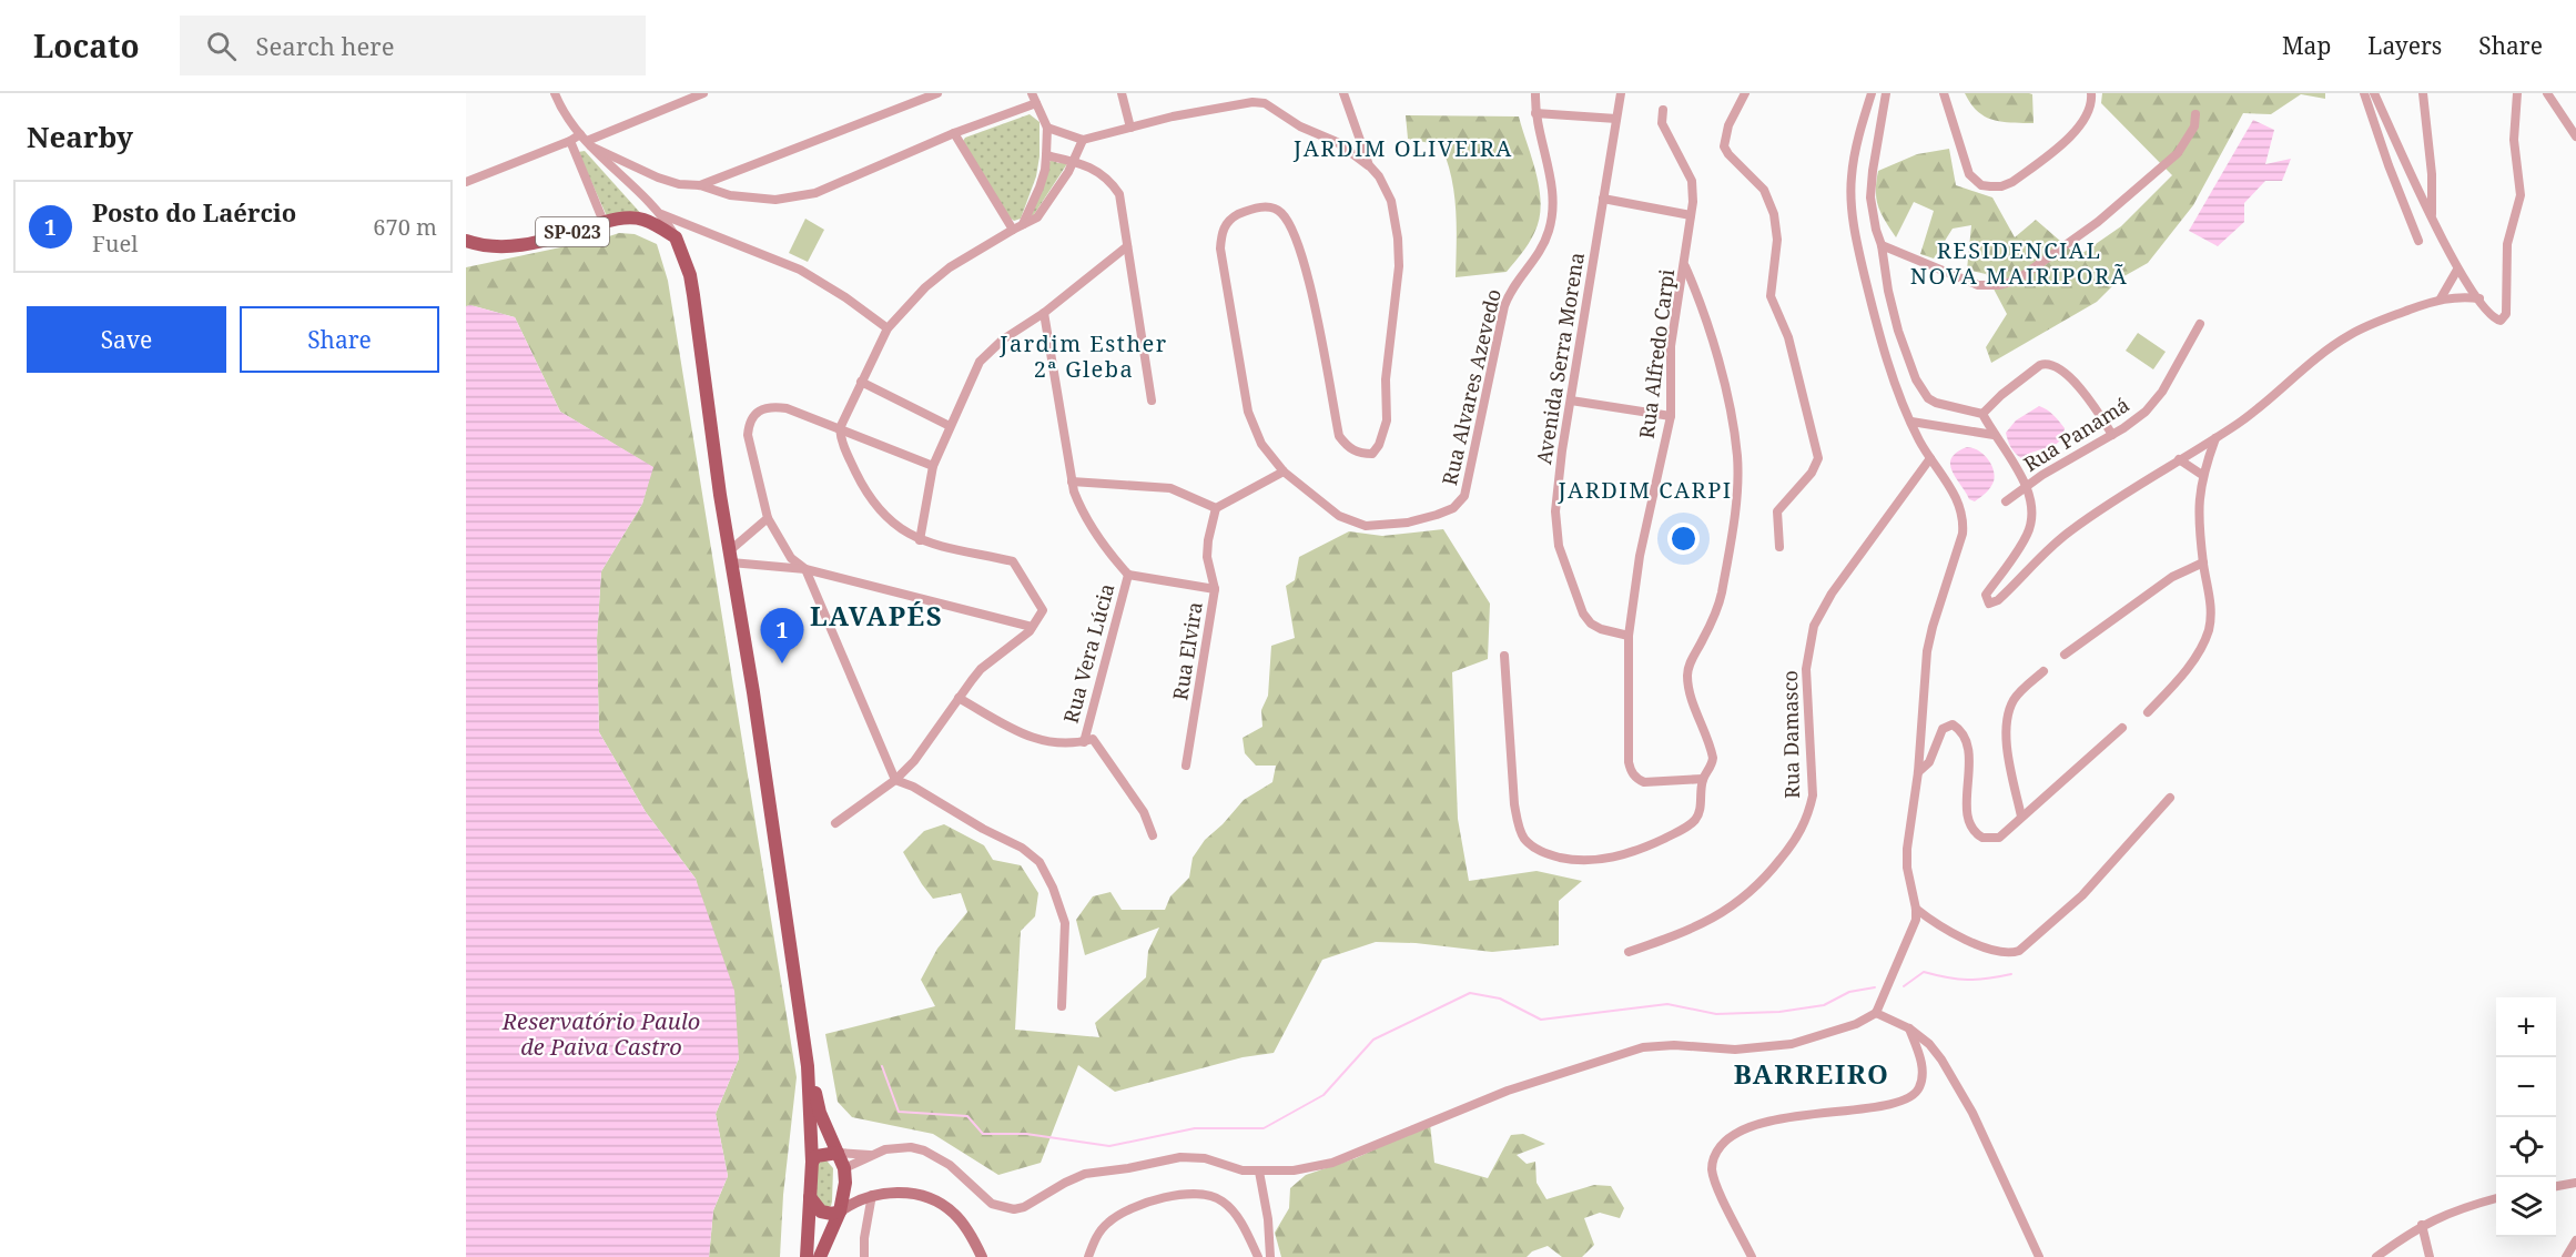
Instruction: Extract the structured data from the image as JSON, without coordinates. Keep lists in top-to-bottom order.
{
  "streets": {
    "main road": ["SP-023"],
    "street": [
      "Rua Alfredo Carpi",
      "Avenida Serra Morena",
      "Rua Alvares Azevedo",
      "Rua Panamá",
      "Rua Elvira",
      "Rua Vera Lúcia",
      "Rua Damasco"
    ]
  },
  "crossings": [
    ["Rua Alfredo Carpi", "Avenida Serra Morena"],
    ["Rua Elvira", "Rua Vera Lúcia"]
  ],
  "districts": [
    "JARDIM OLIVEIRA",
    "RESIDENCIAL NOVA MAIRIPORÃ",
    "Jardim Esther 2ª Gleba",
    "JARDIM CARPI",
    "LAVAPÉS",
    "BARREIRO"
  ],
  "water": ["Reservatório Paulo de Paiva Castro"],
  "page": {
    "header": "Locato",
    "search": "Search here",
    "nav": ["Map", "Layers", "Share"],
    "heading": "Nearby",
    "list": [
      {
        "mark": "1",
        "name": "Posto do Laércio",
        "note": "Fuel",
        "value": "670 m"
      }
    ],
    "buttons": ["Save", "Share"],
    "pins": "1",
    "map_buttons": ["+", "−"]
  }
}
